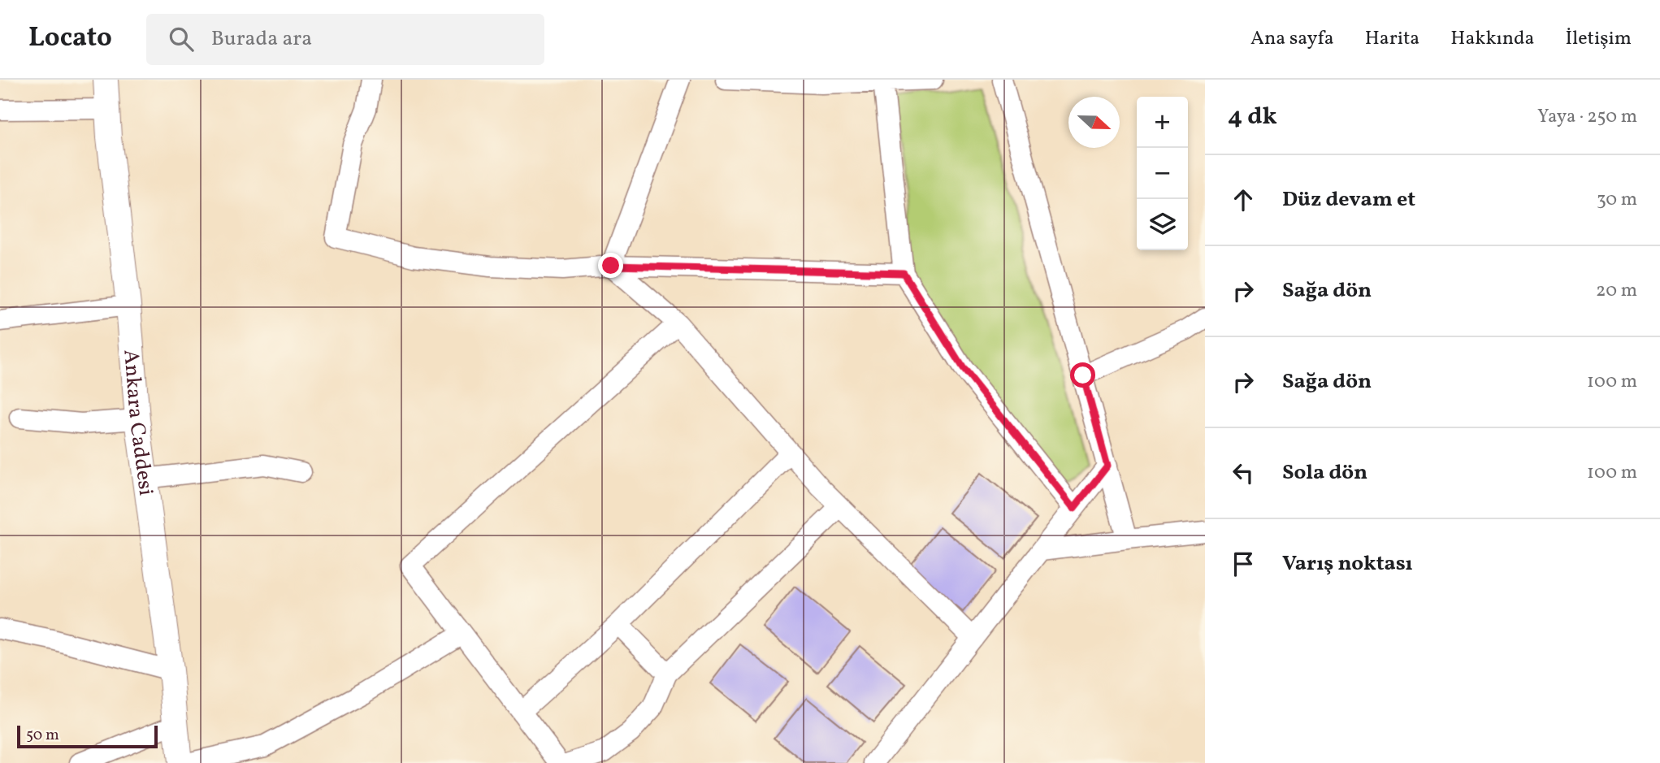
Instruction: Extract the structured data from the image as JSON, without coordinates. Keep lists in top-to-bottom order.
{
  "streets": {
    "street": ["Ankara Caddesi"]
  },
  "scale_bar": "50 m",
  "north": "right",
  "page": {
    "header": "Locato",
    "search": "Burada ara",
    "nav": [
      "Ana sayfa",
      "Harita",
      "Hakkında",
      "İletişim"
    ],
    "heading": ["4 dk", "Yaya · 250 m"],
    "map_buttons": ["+", "−"],
    "list": [
      ["Düz devam et", "30 m"],
      ["Sağa dön", "20 m"],
      ["Sağa dön", "100 m"],
      ["Sola dön", "100 m"],
      "Varış noktası"
    ],
    "scale": "50 m"
  }
}
